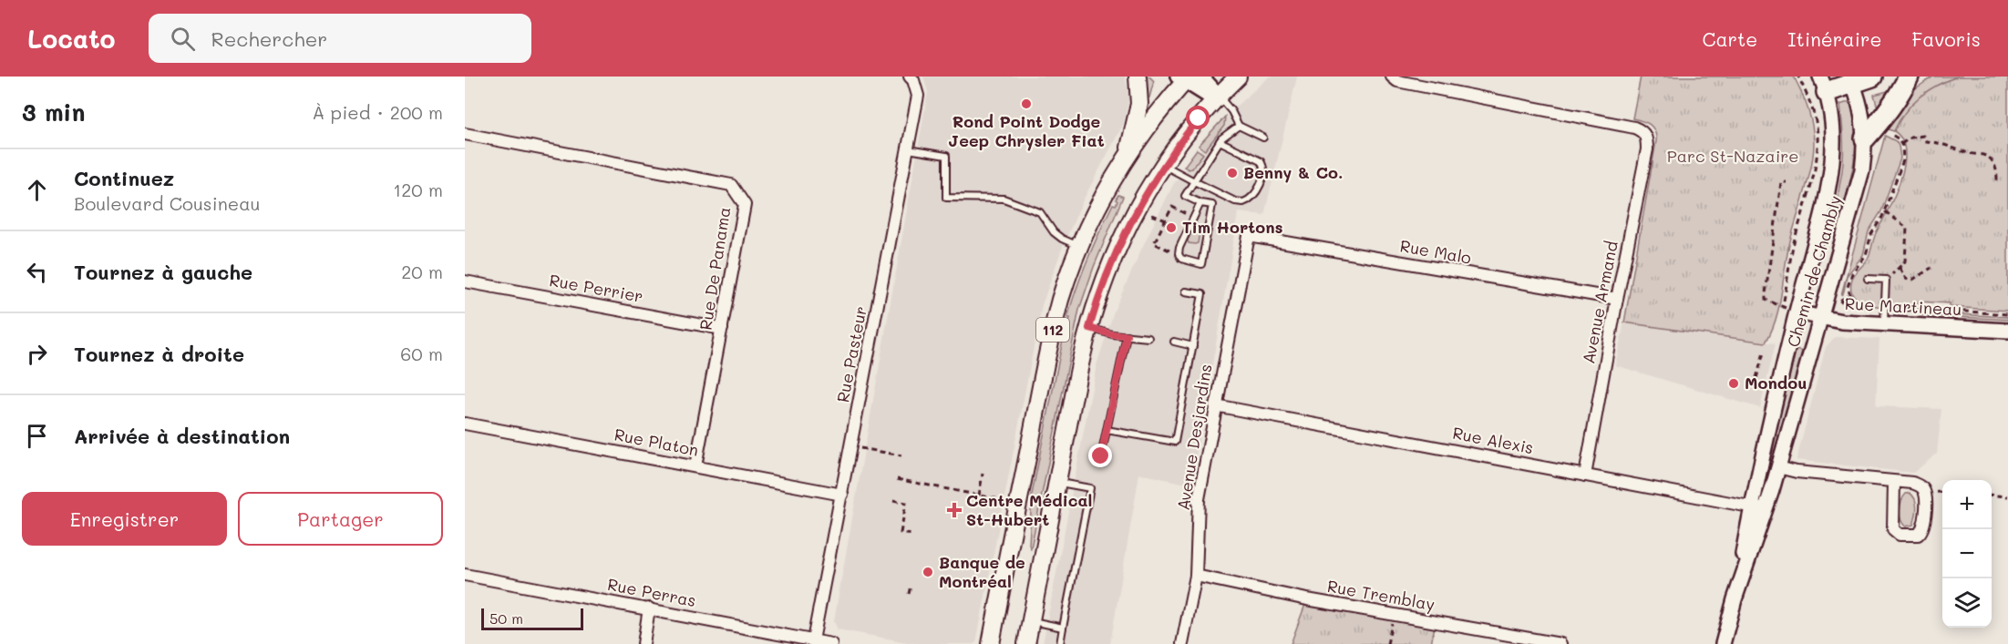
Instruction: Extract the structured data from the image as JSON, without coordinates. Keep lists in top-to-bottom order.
{
  "streets": {
    "main road": ["112"],
    "street": [
      "Rue Malo",
      "Rue De Panama",
      "Chemin de Chambly",
      "Rue Perrier",
      "Avenue Armand",
      "Rue Martineau",
      "Rue Pasteur",
      "Avenue Desjardins",
      "Rue Alexis",
      "Rue Platon",
      "Rue Perras",
      "Rue Tremblay"
    ]
  },
  "crossings": [
    ["Rue Malo", "Avenue Armand"],
    ["Rue Malo", "Avenue Desjardins"],
    ["Rue De Panama", "Rue Perrier"],
    ["Rue De Panama", "Rue Platon"],
    ["Chemin de Chambly", "Rue Martineau"],
    ["Chemin de Chambly", "Rue Alexis"],
    ["Avenue Armand", "Rue Alexis"],
    ["Rue Pasteur", "Rue Platon"],
    ["Rue Pasteur", "Rue Perras"],
    ["Avenue Desjardins", "Rue Alexis"],
    ["Avenue Desjardins", "Rue Tremblay"]
  ],
  "parks": ["Parc St-Nazaire"],
  "places": {
    "other": [
      "Rond Point Dodge Jeep Chrysler Fiat",
      "Benny & Co.",
      "Tim Hortons",
      "Mondou",
      "Banque de Montréal"
    ],
    "health": ["Centre Médical St-Hubert"]
  },
  "scale_bar": "50 m",
  "page": {
    "header": "Locato",
    "search": "Rechercher",
    "nav": ["Carte", "Itinéraire", "Favoris"],
    "heading": ["3 min", "À pied · 200 m"],
    "list": [
      ["Continuez", "Boulevard Cousineau", "120 m"],
      ["Tournez à gauche", "20 m"],
      ["Tournez à droite", "60 m"],
      "Arrivée à destination"
    ],
    "buttons": ["Enregistrer", "Partager"],
    "map_buttons": ["+", "−"],
    "scale": "50 m"
  }
}
